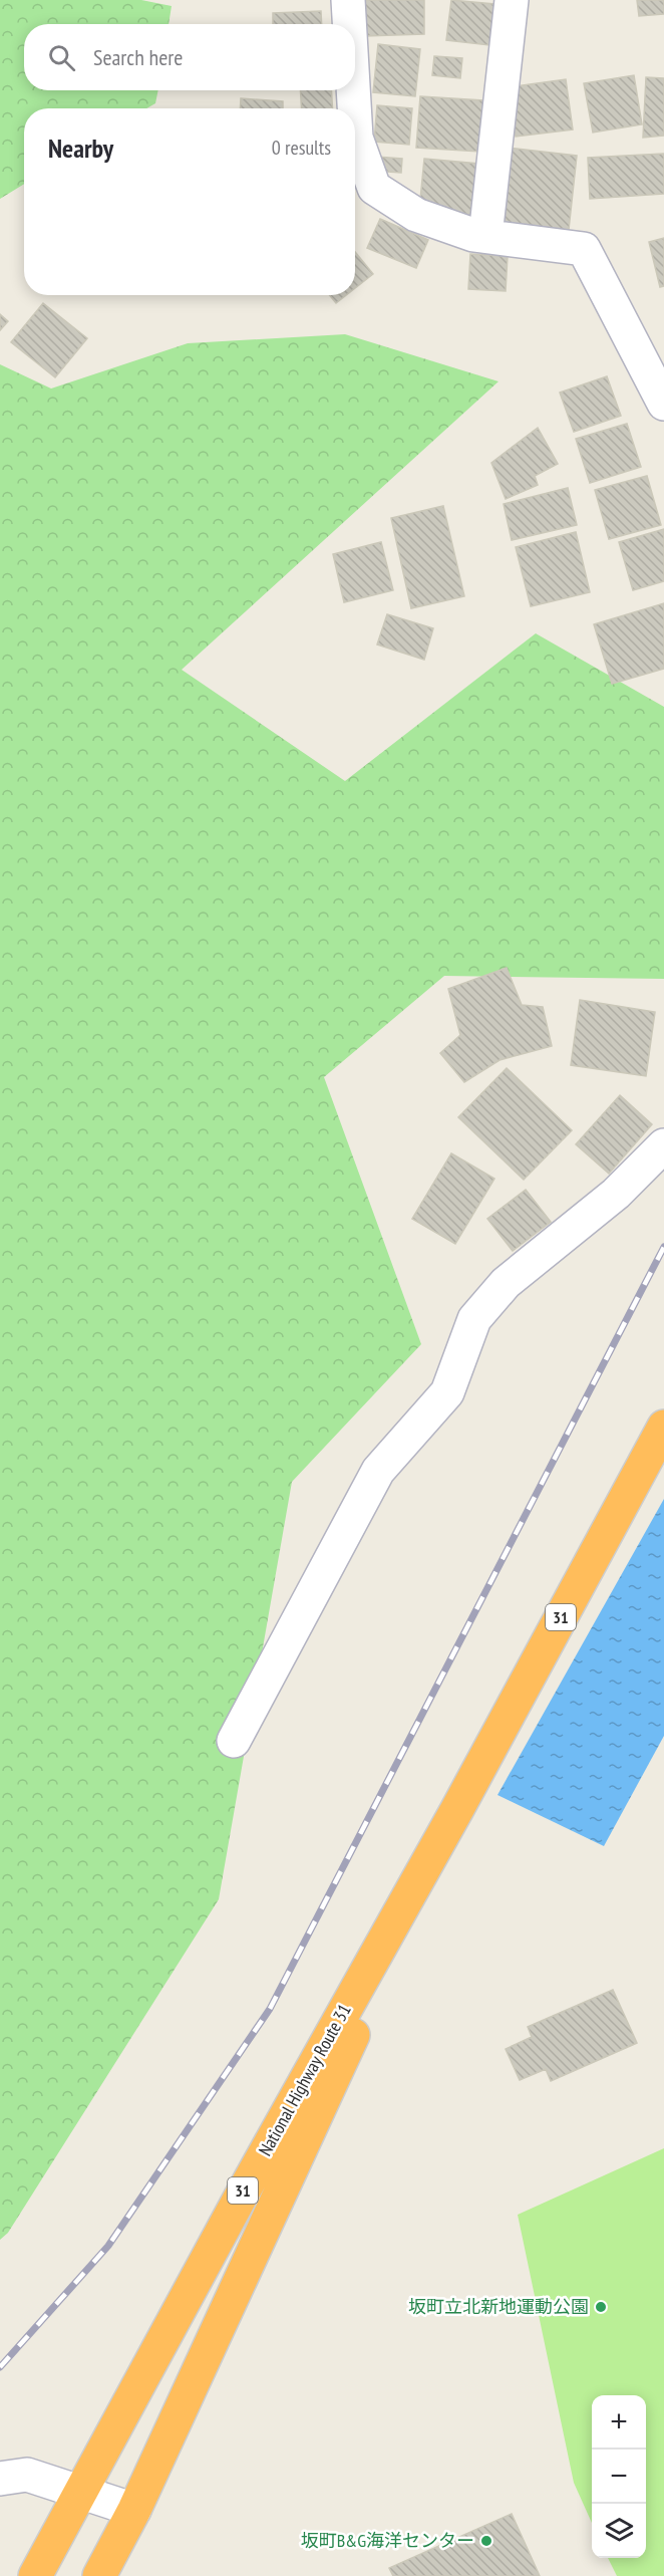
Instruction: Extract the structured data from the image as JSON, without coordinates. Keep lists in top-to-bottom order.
{
  "streets": {
    "highway": ["31", "National Highway Route 31"]
  },
  "places": ["坂町立北新地運動公園", "坂町B&G海洋センター"],
  "page": {
    "search": "Search here",
    "heading": ["Nearby", "0 results"],
    "map_buttons": ["+", "−"]
  }
}
